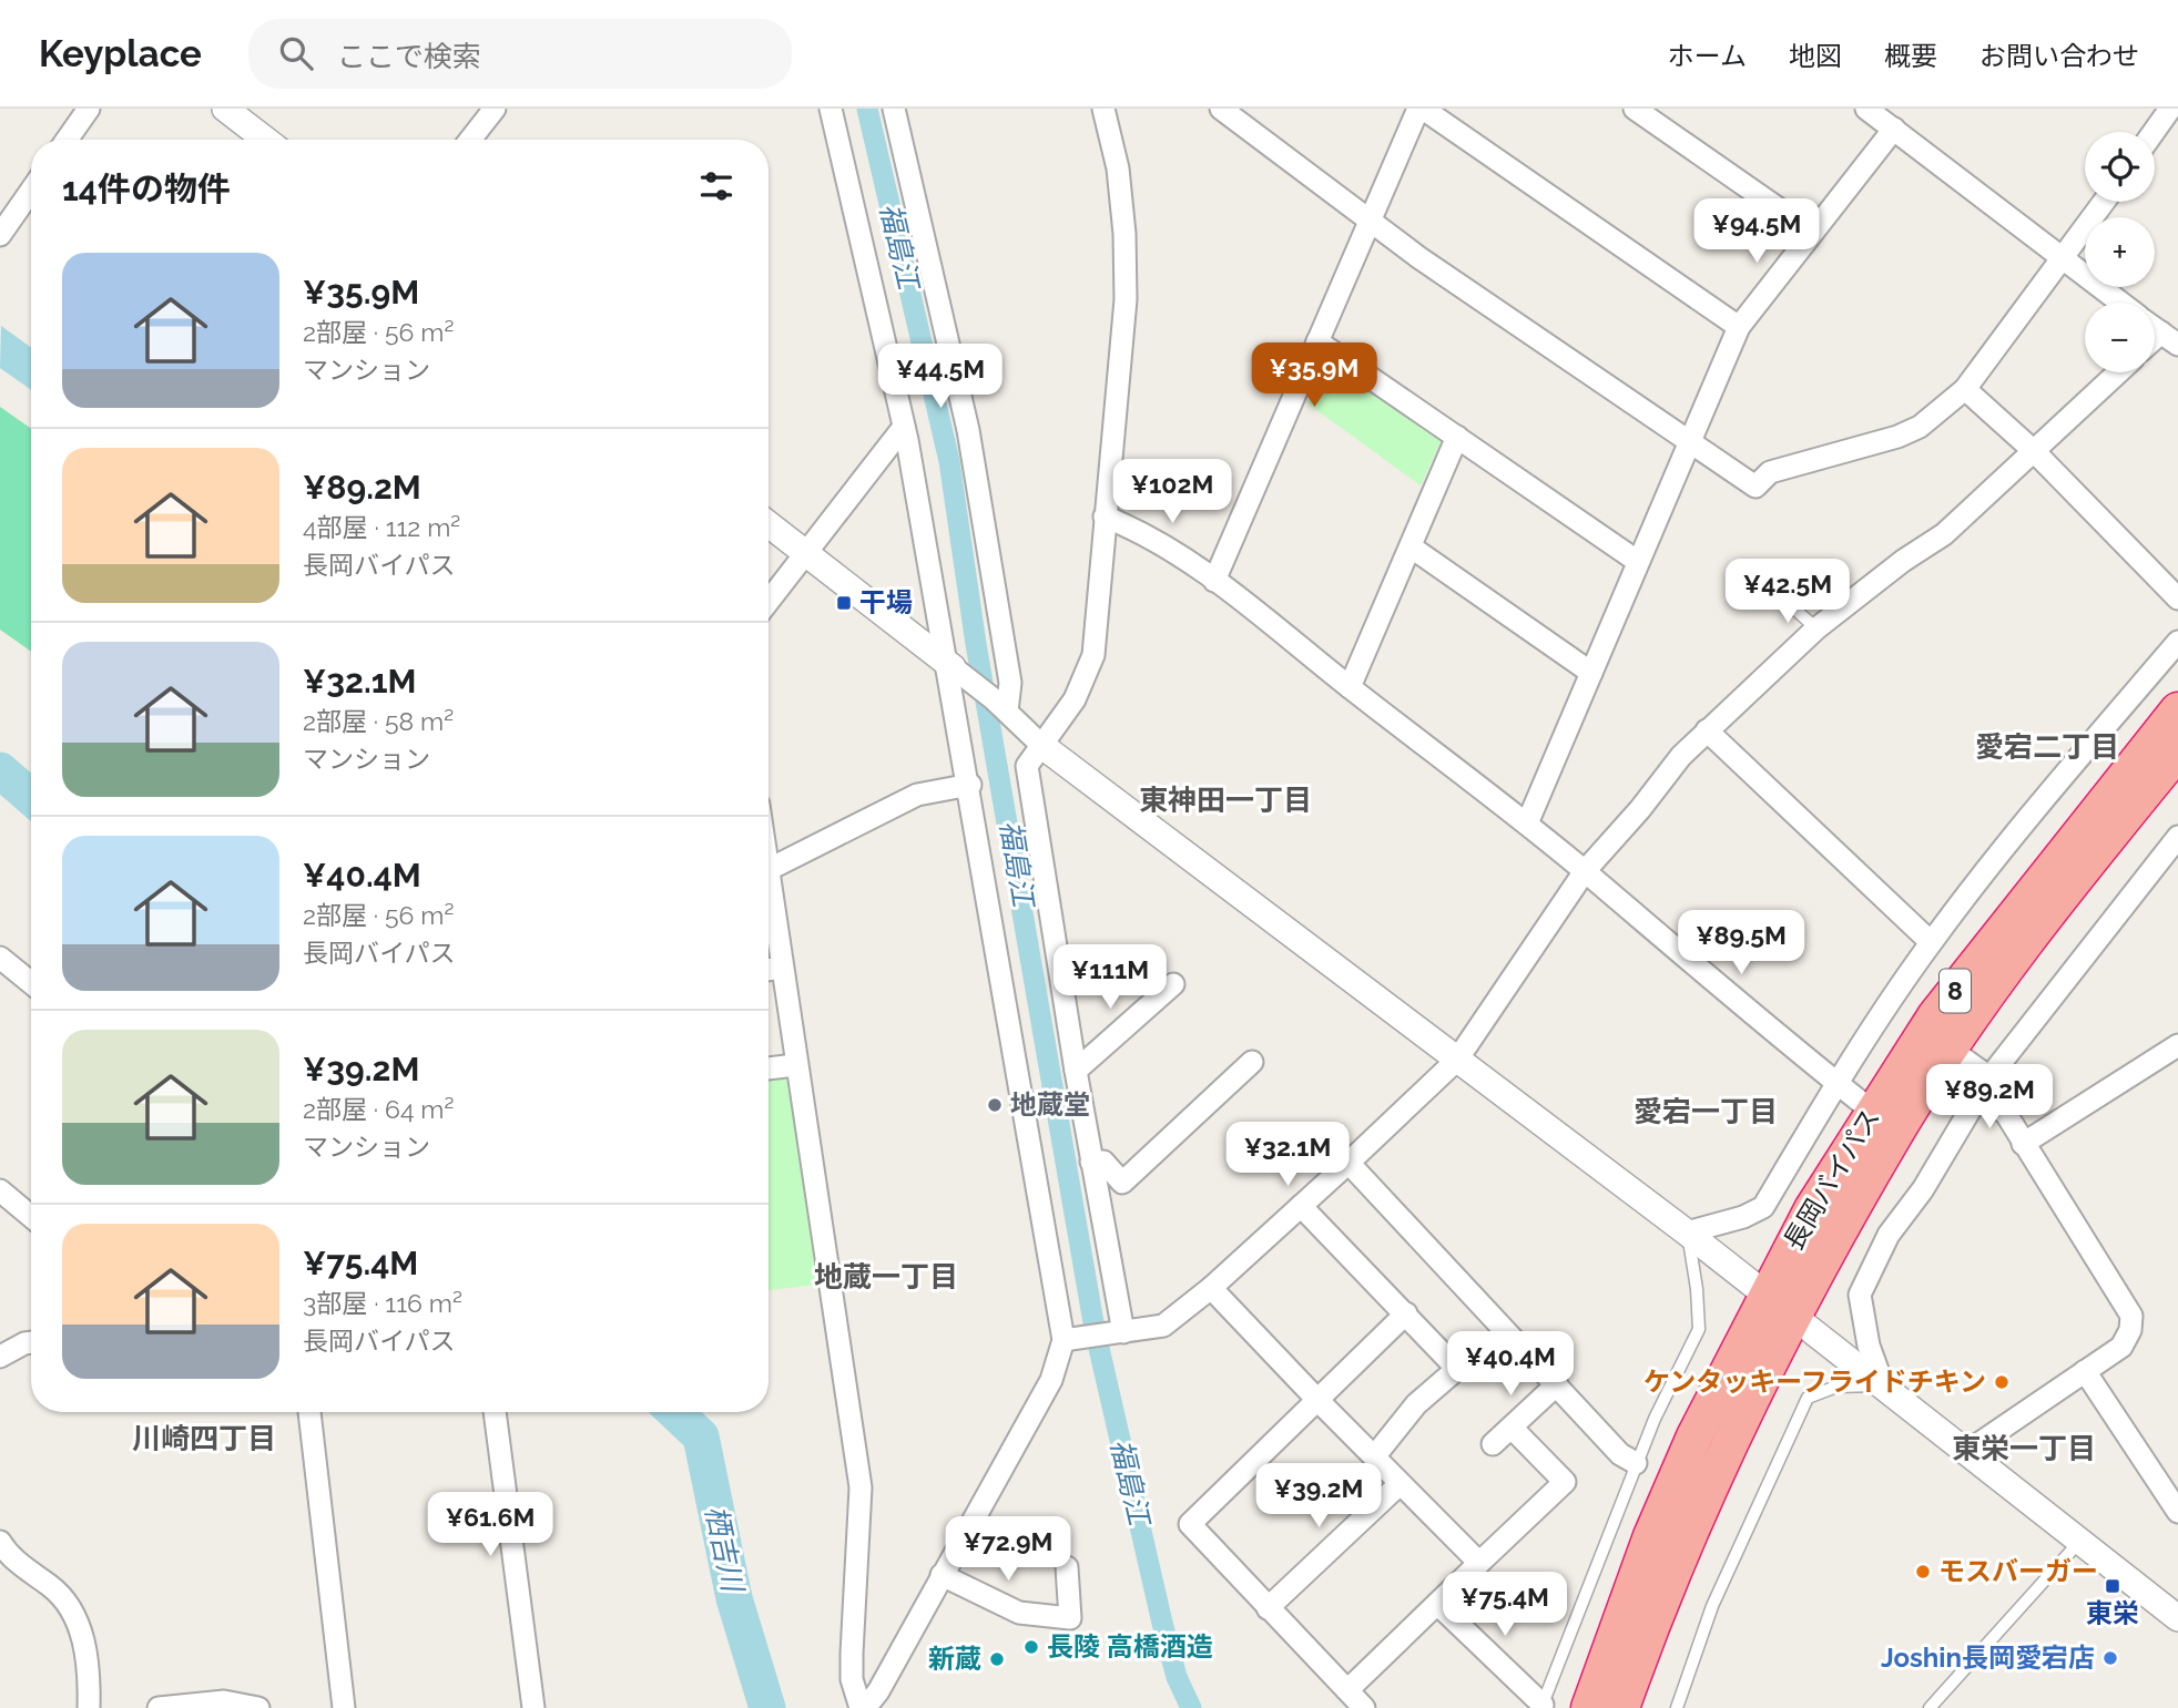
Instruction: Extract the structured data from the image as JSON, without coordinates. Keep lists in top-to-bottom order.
{
  "streets": {
    "highway": ["8", "長岡バイパス"]
  },
  "districts": [
    "愛宕二丁目",
    "東神田一丁目",
    "愛宕一丁目",
    "地蔵一丁目",
    "川崎四丁目",
    "東栄一丁目"
  ],
  "water": ["福島江", "栖吉川"],
  "places": {
    "transit": ["干場", "東栄"],
    "other": [
      "地蔵堂",
      "ケンタッキーフライドチキン",
      "モスバーガー",
      "長陵 高橋酒造",
      "Joshin長岡愛宕店",
      "新蔵"
    ]
  },
  "page": {
    "header": "Keyplace",
    "search": "ここで検索",
    "nav": [
      "ホーム",
      "地図",
      "概要",
      "お問い合わせ"
    ],
    "map_buttons": ["+", "−"],
    "heading": "14件の物件",
    "price": [
      "¥94.5M",
      "¥35.9M",
      "¥44.5M",
      "¥102M",
      "¥42.5M",
      "¥89.5M",
      "¥111M",
      "¥89.2M",
      "¥32.1M",
      "¥40.4M",
      "¥39.2M",
      "¥61.6M",
      "¥72.9M",
      "¥75.4M"
    ],
    "list": [
      {
        "name": "¥35.9M",
        "note": "2部屋 · 56 m² · マンション"
      },
      {
        "name": "¥89.2M",
        "note": "4部屋 · 112 m² · 長岡バイパス"
      },
      {
        "name": "¥32.1M",
        "note": "2部屋 · 58 m² · マンション"
      },
      {
        "name": "¥40.4M",
        "note": "2部屋 · 56 m² · 長岡バイパス"
      },
      {
        "name": "¥39.2M",
        "note": "2部屋 · 64 m² · マンション"
      },
      {
        "name": "¥75.4M",
        "note": "3部屋 · 116 m² · 長岡バイパス"
      }
    ]
  }
}
